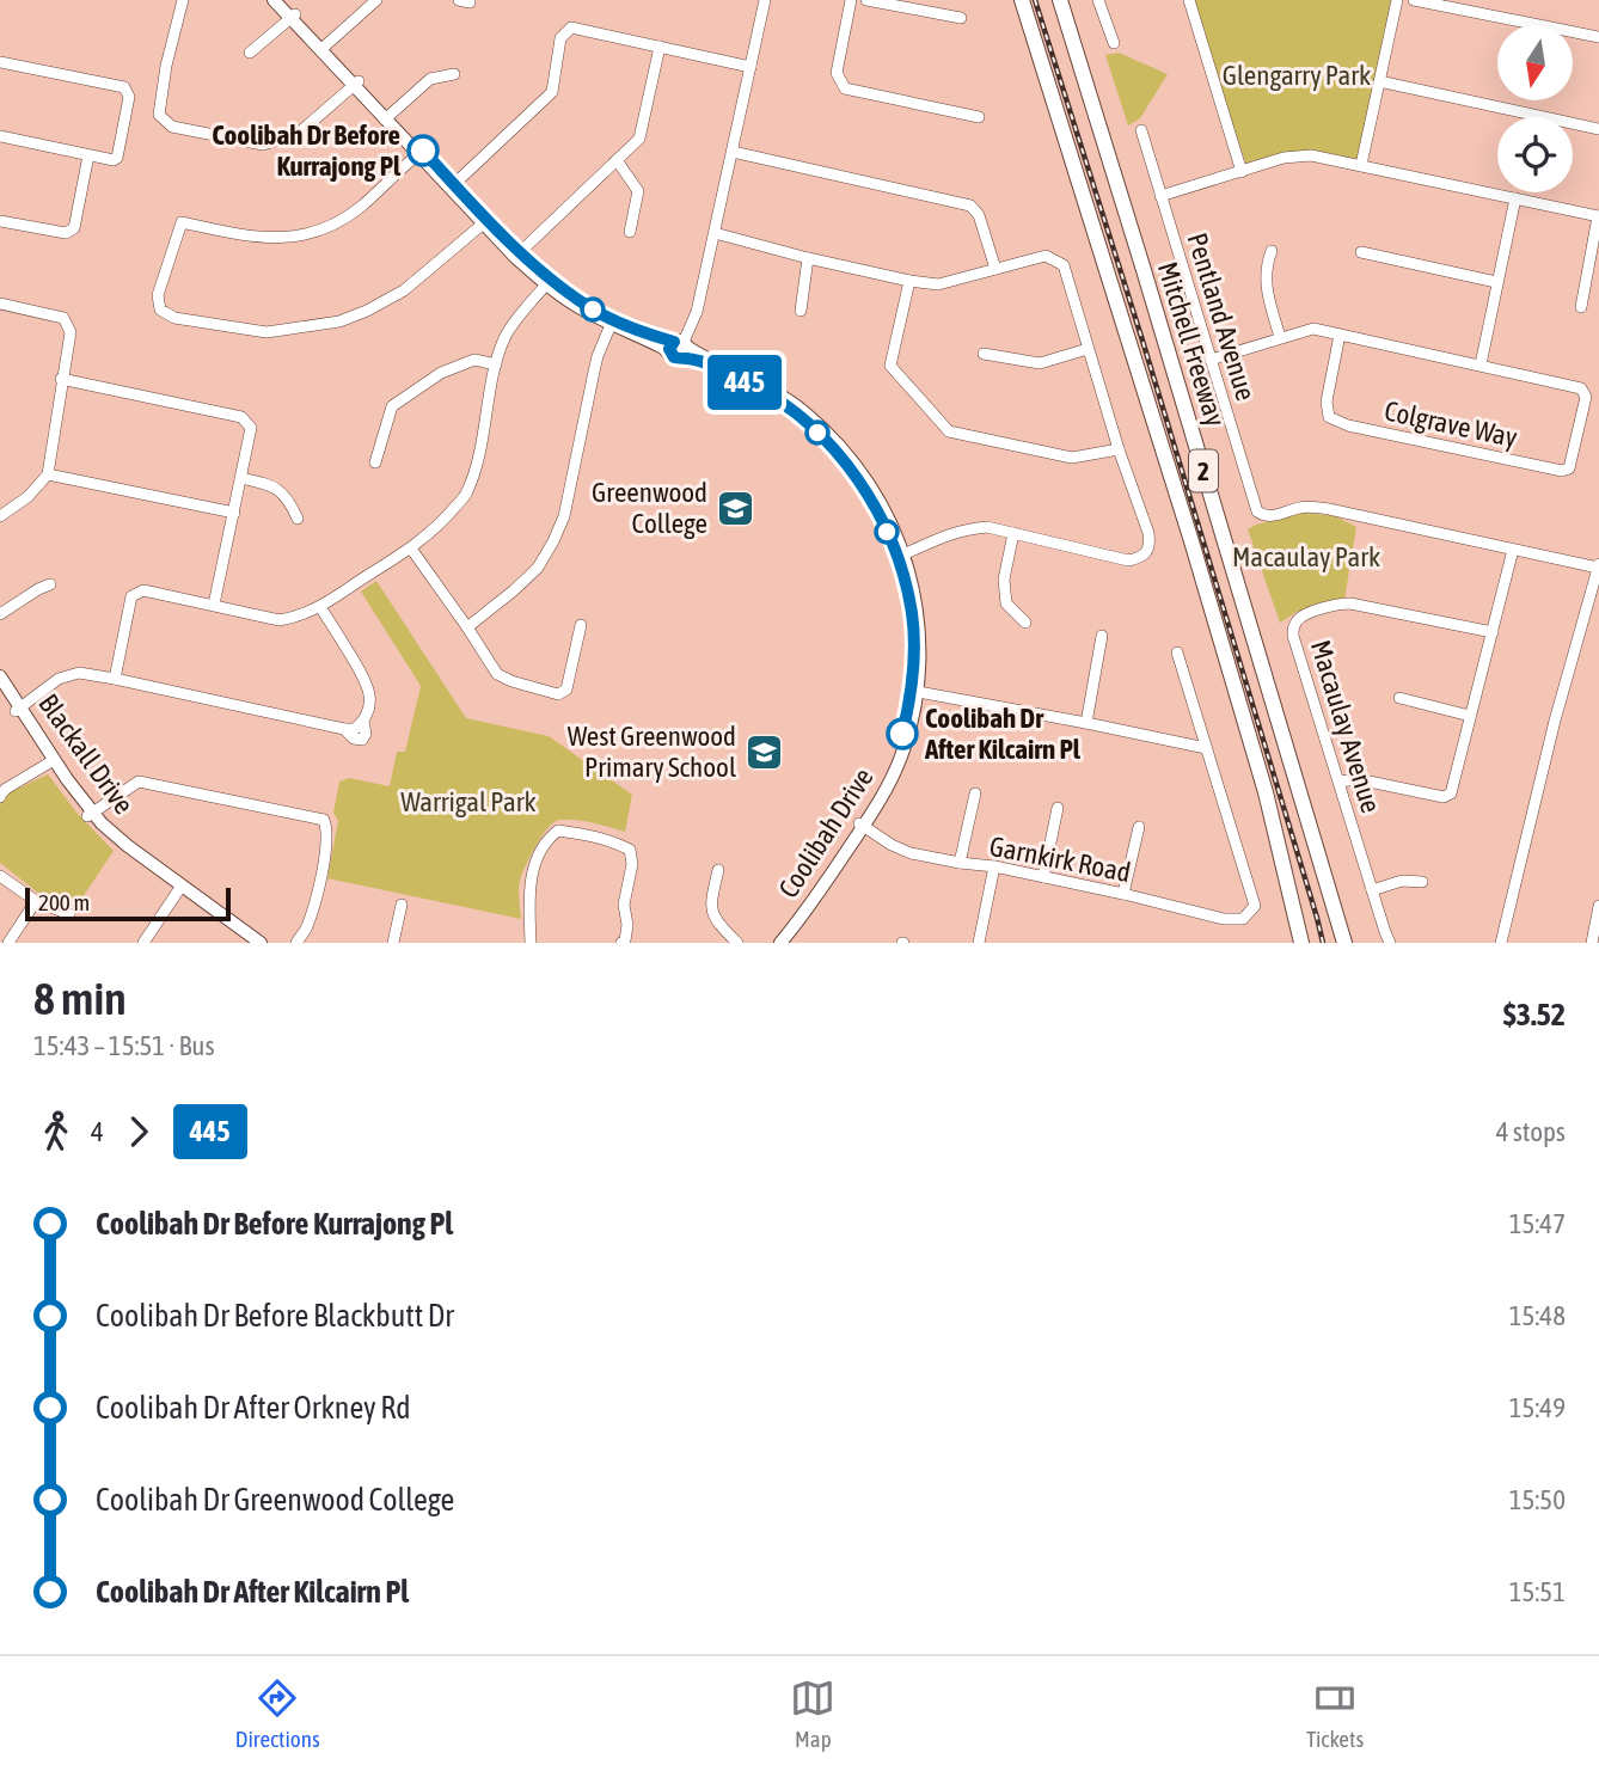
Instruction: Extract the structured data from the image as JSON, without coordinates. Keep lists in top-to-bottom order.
{
  "streets": {
    "highway": ["Mitchell Freeway", "2"],
    "main road": ["Blackall Drive", "Coolibah Drive"],
    "street": [
      "Pentland Avenue",
      "Colgrave Way",
      "Macaulay Avenue",
      "Garnkirk Road"
    ]
  },
  "crossings": [
    ["Coolibah Drive", "Garnkirk Road"]
  ],
  "parks": ["Glengarry Park", "Macaulay Park", "Warrigal Park"],
  "places": {
    "other": ["Coolibah Dr Before Kurrajong Pl", "Coolibah Dr After Kilcairn Pl"],
    "school or university": ["Greenwood College", "West Greenwood Primary School"]
  },
  "lines": ["bus line 445"],
  "scale_bar": "200 m",
  "north": "bottom",
  "page": {
    "on_map": "445",
    "scale": "200 m",
    "heading": ["8 min", "15:43 – 15:51 · Bus", "$3.52"],
    "legs": ["4", "445", "4 stops"],
    "list": [
      {
        "name": "Coolibah Dr Before Kurrajong Pl",
        "value": "15:47"
      },
      {
        "name": "Coolibah Dr Before Blackbutt Dr",
        "value": "15:48"
      },
      {
        "name": "Coolibah Dr After Orkney Rd",
        "value": "15:49"
      },
      {
        "name": "Coolibah Dr Greenwood College",
        "value": "15:50"
      },
      {
        "name": "Coolibah Dr After Kilcairn Pl",
        "value": "15:51"
      }
    ],
    "tabs": ["Directions", "Map", "Tickets"]
  }
}
